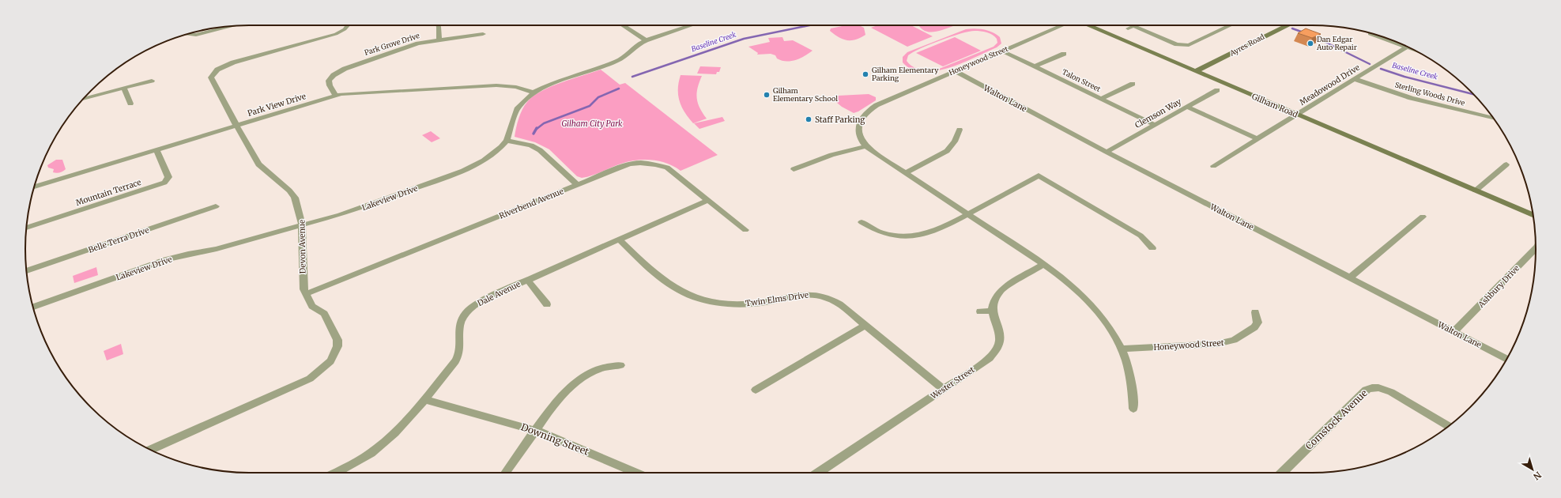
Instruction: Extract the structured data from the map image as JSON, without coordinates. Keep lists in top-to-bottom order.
{
  "streets": {
    "street": [
      "Park Grove Drive",
      "Ayres Road",
      "Honeywood Street",
      "Talon Street",
      "Meadowood Drive",
      "Sterling Woods Drive",
      "Walton Lane",
      "Park View Drive",
      "Gilham Road",
      "Clemson Way",
      "Mountain Terrace",
      "Lakeview Drive",
      "Riverbend Avenue",
      "Belle Terra Drive",
      "Devon Avenue",
      "Ashbury Drive",
      "Dale Avenue",
      "Twin Elms Drive",
      "Wester Street",
      "Comstock Avenue",
      "Downing Street"
    ]
  },
  "crossings": [
    ["Park Grove Drive", "Park View Drive"],
    ["Ayres Road", "Gilham Road"],
    ["Honeywood Street", "Talon Street"],
    ["Honeywood Street", "Walton Lane"],
    ["Talon Street", "Clemson Way"],
    ["Meadowood Drive", "Sterling Woods Drive"],
    ["Meadowood Drive", "Gilham Road"],
    ["Walton Lane", "Clemson Way"],
    ["Walton Lane", "Ashbury Drive"],
    ["Park View Drive", "Mountain Terrace"],
    ["Park View Drive", "Lakeview Drive"],
    ["Park View Drive", "Devon Avenue"],
    ["Lakeview Drive", "Devon Avenue"],
    ["Riverbend Avenue", "Devon Avenue"],
    ["Riverbend Avenue", "Dale Avenue"],
    ["Dale Avenue", "Twin Elms Drive"],
    ["Dale Avenue", "Downing Street"],
    ["Twin Elms Drive", "Wester Street"]
  ],
  "water": ["Baseline Creek"],
  "parks": ["Gilham City Park"],
  "places": [
    "Dan Edgar Auto Repair",
    "Gilham Elementary Parking",
    "Gilham Elementary School",
    "Staff Parking"
  ],
  "north": "bottom right"
}
